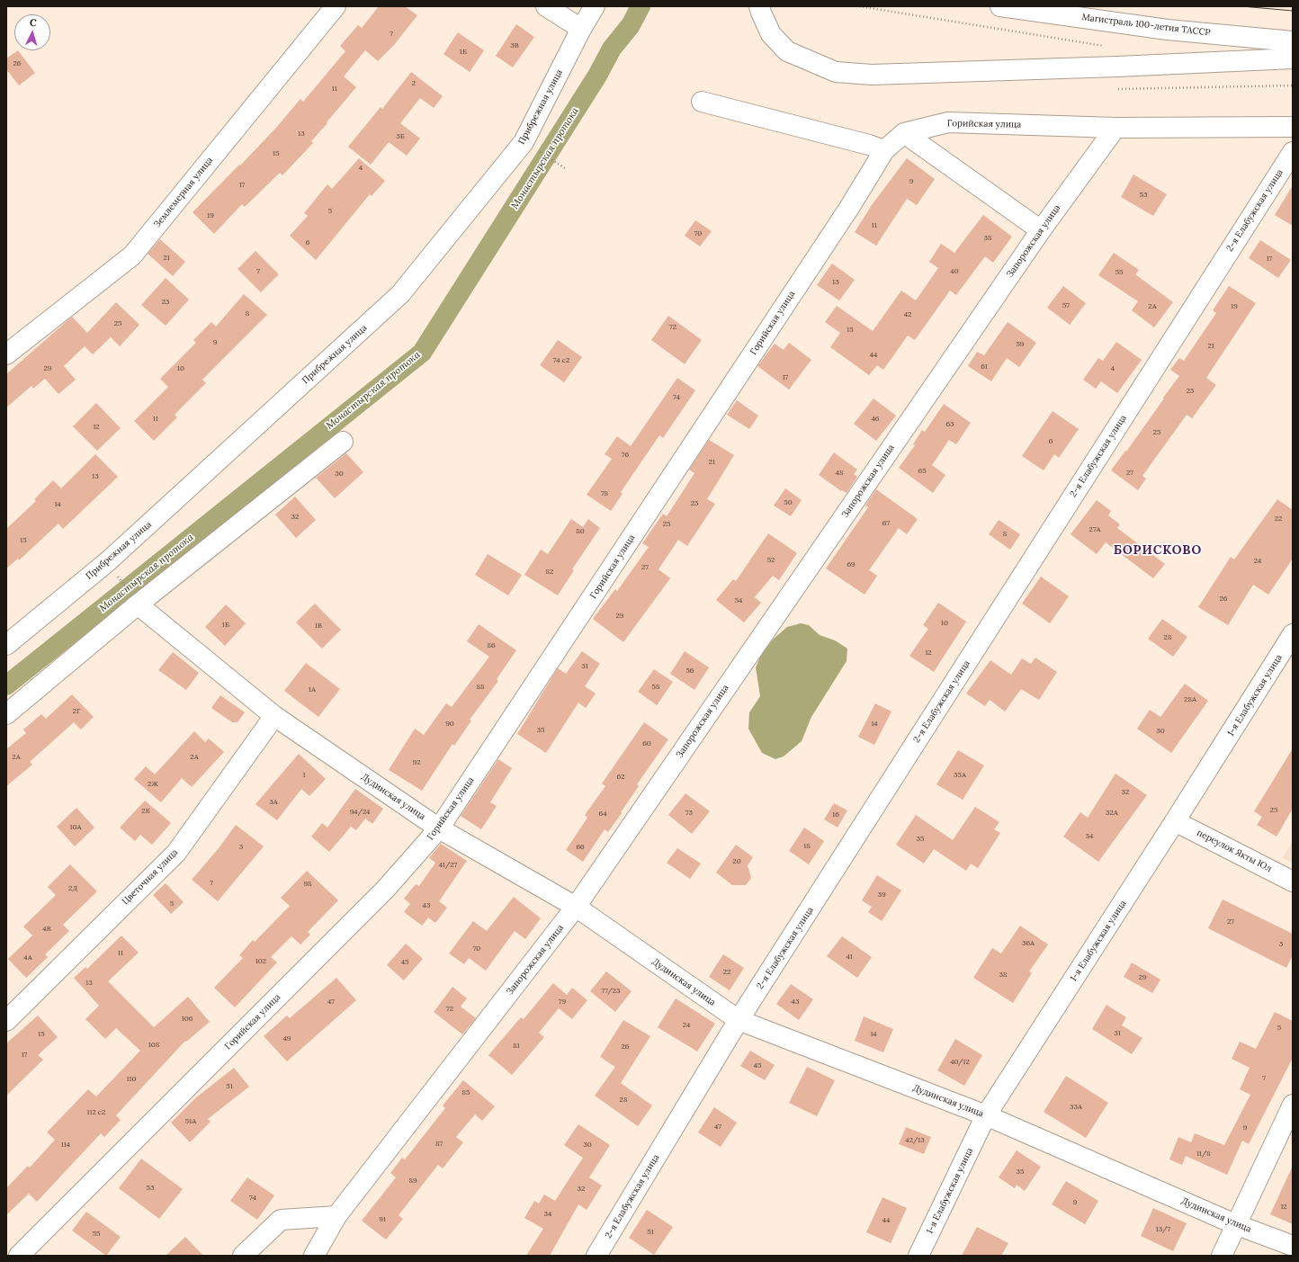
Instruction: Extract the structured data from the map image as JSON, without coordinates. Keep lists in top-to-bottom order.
{
  "streets": {
    "street": [
      "Магистраль 100-летия ТАССР",
      "Прибрежная улица",
      "Горийская улица",
      "Землемерная улица",
      "2-я Елабужская улица",
      "Запорожская улица",
      "1-я Елабужская улица",
      "Дудинская улица",
      "переулок Якты Юл",
      "Цветочная улица"
    ]
  },
  "crossings": [
    ["Горийская улица", "Запорожская улица"],
    ["Горийская улица", "Дудинская улица"],
    ["2-я Елабужская улица", "Дудинская улица"],
    ["Запорожская улица", "Дудинская улица"],
    ["1-я Елабужская улица", "Дудинская улица"],
    ["1-я Елабужская улица", "переулок Якты Юл"],
    ["Дудинская улица", "Цветочная улица"]
  ],
  "districts": ["БОРИСКОВО"],
  "water": ["Монастырская протока"],
  "house_numbers": [
    "7",
    "3В",
    "1Б",
    "26",
    "2",
    "11",
    "13",
    "3Б",
    "15",
    "4",
    "9",
    "17",
    "53",
    "5",
    "19",
    "11",
    "70",
    "38",
    "6",
    "21",
    "17",
    "7",
    "40",
    "55",
    "13",
    "23",
    "57",
    "2А",
    "19",
    "8",
    "42",
    "25",
    "72",
    "15",
    "9",
    "59",
    "21",
    "44",
    "74 с2",
    "61",
    "29",
    "10",
    "4",
    "17",
    "23",
    "74",
    "11",
    "46",
    "63",
    "12",
    "25",
    "6",
    "76",
    "21",
    "65",
    "48",
    "27",
    "30",
    "13",
    "78",
    "50",
    "23",
    "14",
    "32",
    "22",
    "67",
    "25",
    "27А",
    "80",
    "8",
    "15",
    "52",
    "24",
    "69",
    "27",
    "82",
    "26",
    "54",
    "29",
    "10",
    "1Б",
    "1В",
    "28",
    "86",
    "12",
    "31",
    "56",
    "88",
    "58",
    "1А",
    "28А",
    "2Г",
    "90",
    "14",
    "35",
    "30",
    "60",
    "2А",
    "2А",
    "92",
    "1",
    "35А",
    "62",
    "2Ж",
    "32",
    "3А",
    "25",
    "2Б",
    "94/24",
    "73",
    "32А",
    "64",
    "16",
    "10А",
    "34",
    "35",
    "18",
    "3",
    "66",
    "20",
    "41/27",
    "7",
    "98",
    "2Д",
    "39",
    "5",
    "43",
    "27",
    "4В",
    "36А",
    "3",
    "70",
    "11",
    "41",
    "4А",
    "102",
    "45",
    "22",
    "38",
    "29",
    "13",
    "77/23",
    "47",
    "79",
    "43",
    "72",
    "106",
    "24",
    "5",
    "31",
    "15",
    "14",
    "49",
    "108",
    "81",
    "26",
    "17",
    "40/12",
    "45",
    "7",
    "110",
    "51",
    "85",
    "28",
    "33А",
    "112 с2",
    "51А",
    "47",
    "9",
    "42/13",
    "87",
    "114",
    "30",
    "11/8",
    "35",
    "89",
    "53",
    "32",
    "74",
    "9",
    "12",
    "34",
    "91",
    "44",
    "13/7",
    "51",
    "55"
  ],
  "north": "top"
}
